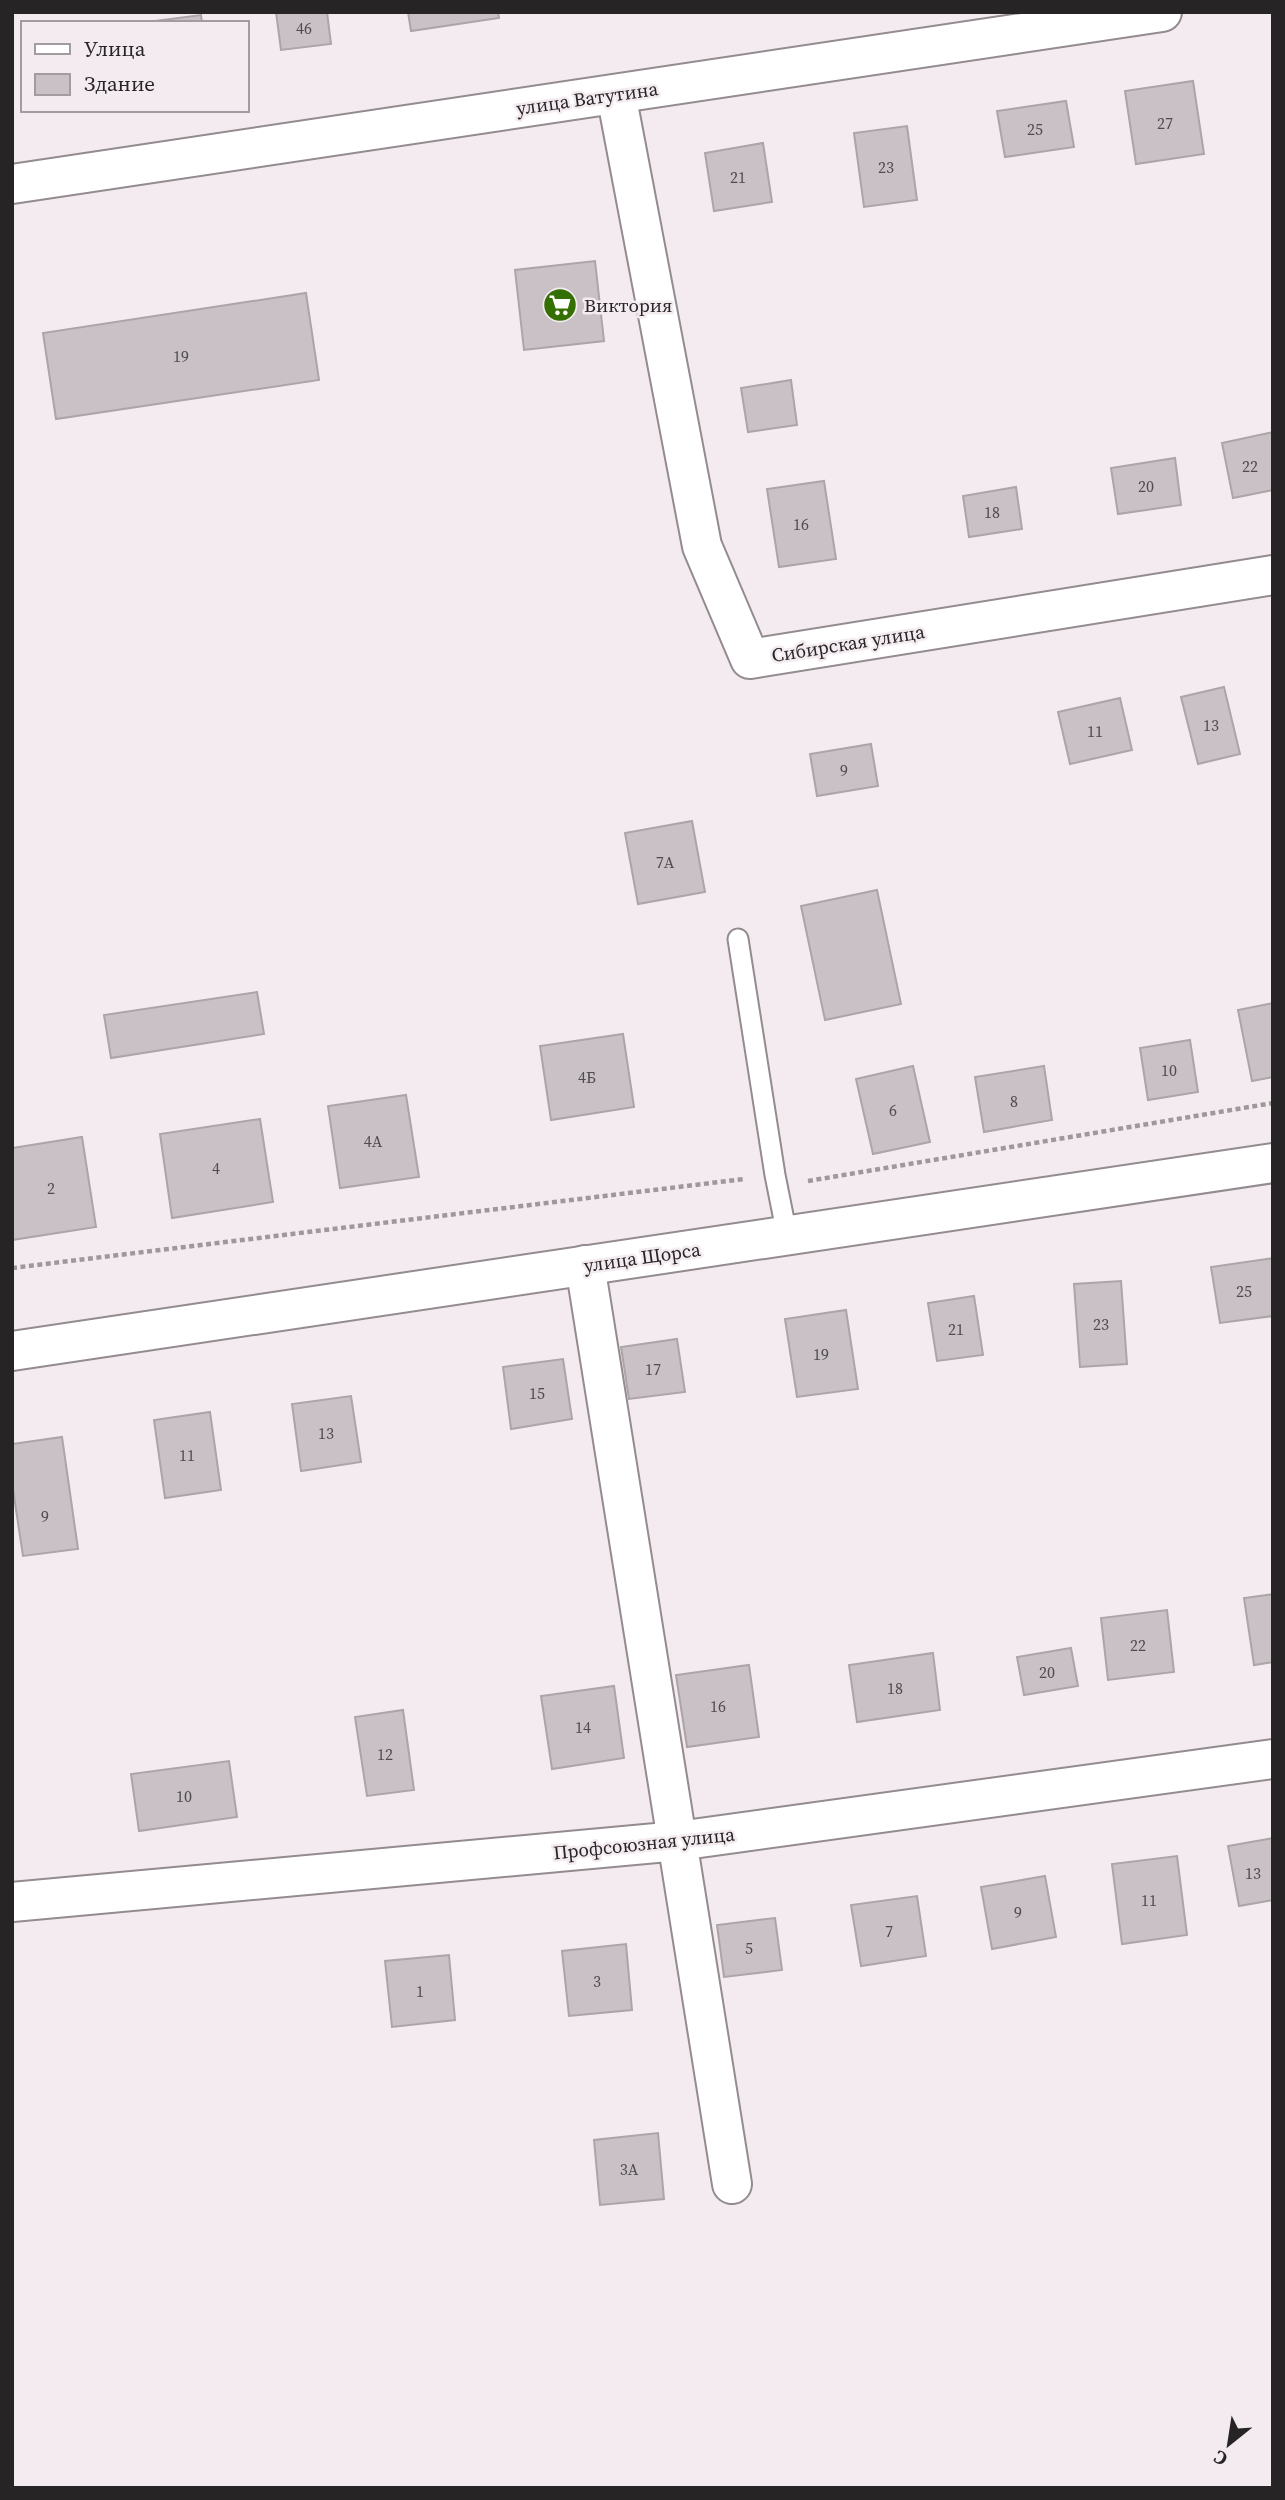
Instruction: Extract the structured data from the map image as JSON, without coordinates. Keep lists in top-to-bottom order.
{
  "streets": {
    "street": [
      "улица Ватутина",
      "Сибирская улица",
      "улица Щорса",
      "Профсоюзная улица"
    ]
  },
  "crossings": [
    ["улица Ватутина", "Сибирская улица"]
  ],
  "places": {
    "supermarket": ["Виктория"]
  },
  "house_numbers": [
    "46",
    "27",
    "25",
    "23",
    "21",
    "19",
    "22",
    "20",
    "18",
    "16",
    "13",
    "11",
    "9",
    "7А",
    "10",
    "4Б",
    "8",
    "6",
    "4А",
    "4",
    "2",
    "25",
    "23",
    "21",
    "19",
    "17",
    "15",
    "13",
    "11",
    "9",
    "22",
    "20",
    "18",
    "16",
    "14",
    "12",
    "10",
    "13",
    "11",
    "9",
    "7",
    "5",
    "3",
    "1",
    "3А"
  ],
  "legend": ["Улица", "Здание"],
  "north": "bottom left"
}
